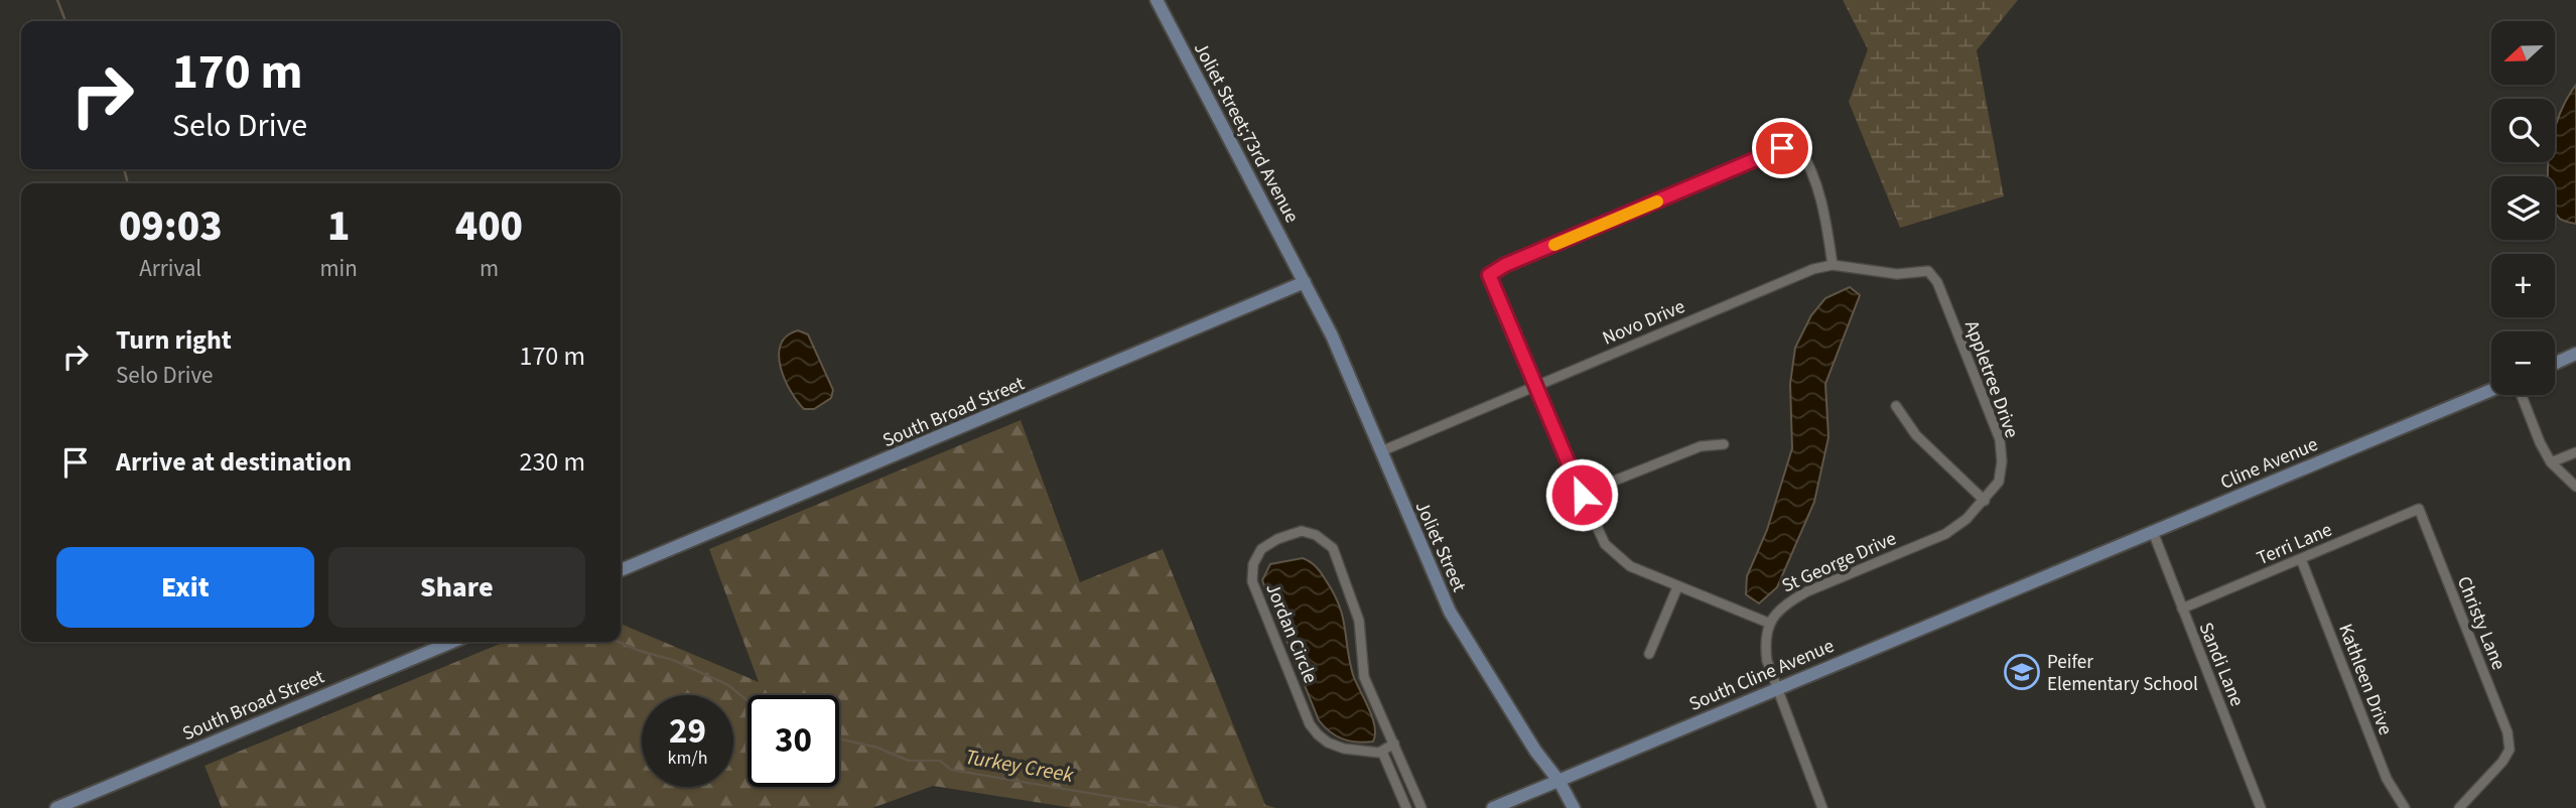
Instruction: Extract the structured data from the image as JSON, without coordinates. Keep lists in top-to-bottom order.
{
  "streets": {
    "street": [
      "Joliet Street;73rd Avenue",
      "Novo Drive",
      "Appletree Drive",
      "South Broad Street",
      "Cline Avenue",
      "Terri Lane",
      "Joliet Street",
      "St George Drive",
      "Christy Lane",
      "Jordan Circle",
      "Sandi Lane",
      "South Cline Avenue",
      "Kathleen Drive"
    ]
  },
  "crossings": [
    ["Joliet Street;73rd Avenue", "South Broad Street"],
    ["Joliet Street;73rd Avenue", "Joliet Street"],
    ["Novo Drive", "Appletree Drive"],
    ["Novo Drive", "Joliet Street"],
    ["Appletree Drive", "St George Drive"],
    ["South Broad Street", "Joliet Street"],
    ["Cline Avenue", "Sandi Lane"],
    ["Cline Avenue", "South Cline Avenue"],
    ["Terri Lane", "Christy Lane"],
    ["Terri Lane", "Sandi Lane"],
    ["Terri Lane", "Kathleen Drive"],
    ["Joliet Street", "South Cline Avenue"]
  ],
  "water": ["Turkey Creek"],
  "places": {
    "school or university": ["Peifer Elementary School"]
  },
  "north": "left",
  "page": {
    "map_buttons": ["+", "−"],
    "turn": ["170 m", "Selo Drive"],
    "eta": [
      "09:03",
      "Arrival",
      "1",
      "min",
      "400",
      "m"
    ],
    "list": [
      {
        "name": "Turn right",
        "note": "Selo Drive",
        "value": "170 m"
      },
      {
        "name": "Arrive at destination",
        "value": "230 m"
      }
    ],
    "buttons": ["Exit", "Share"],
    "speed": "29 km/h",
    "limit": "30"
  }
}
